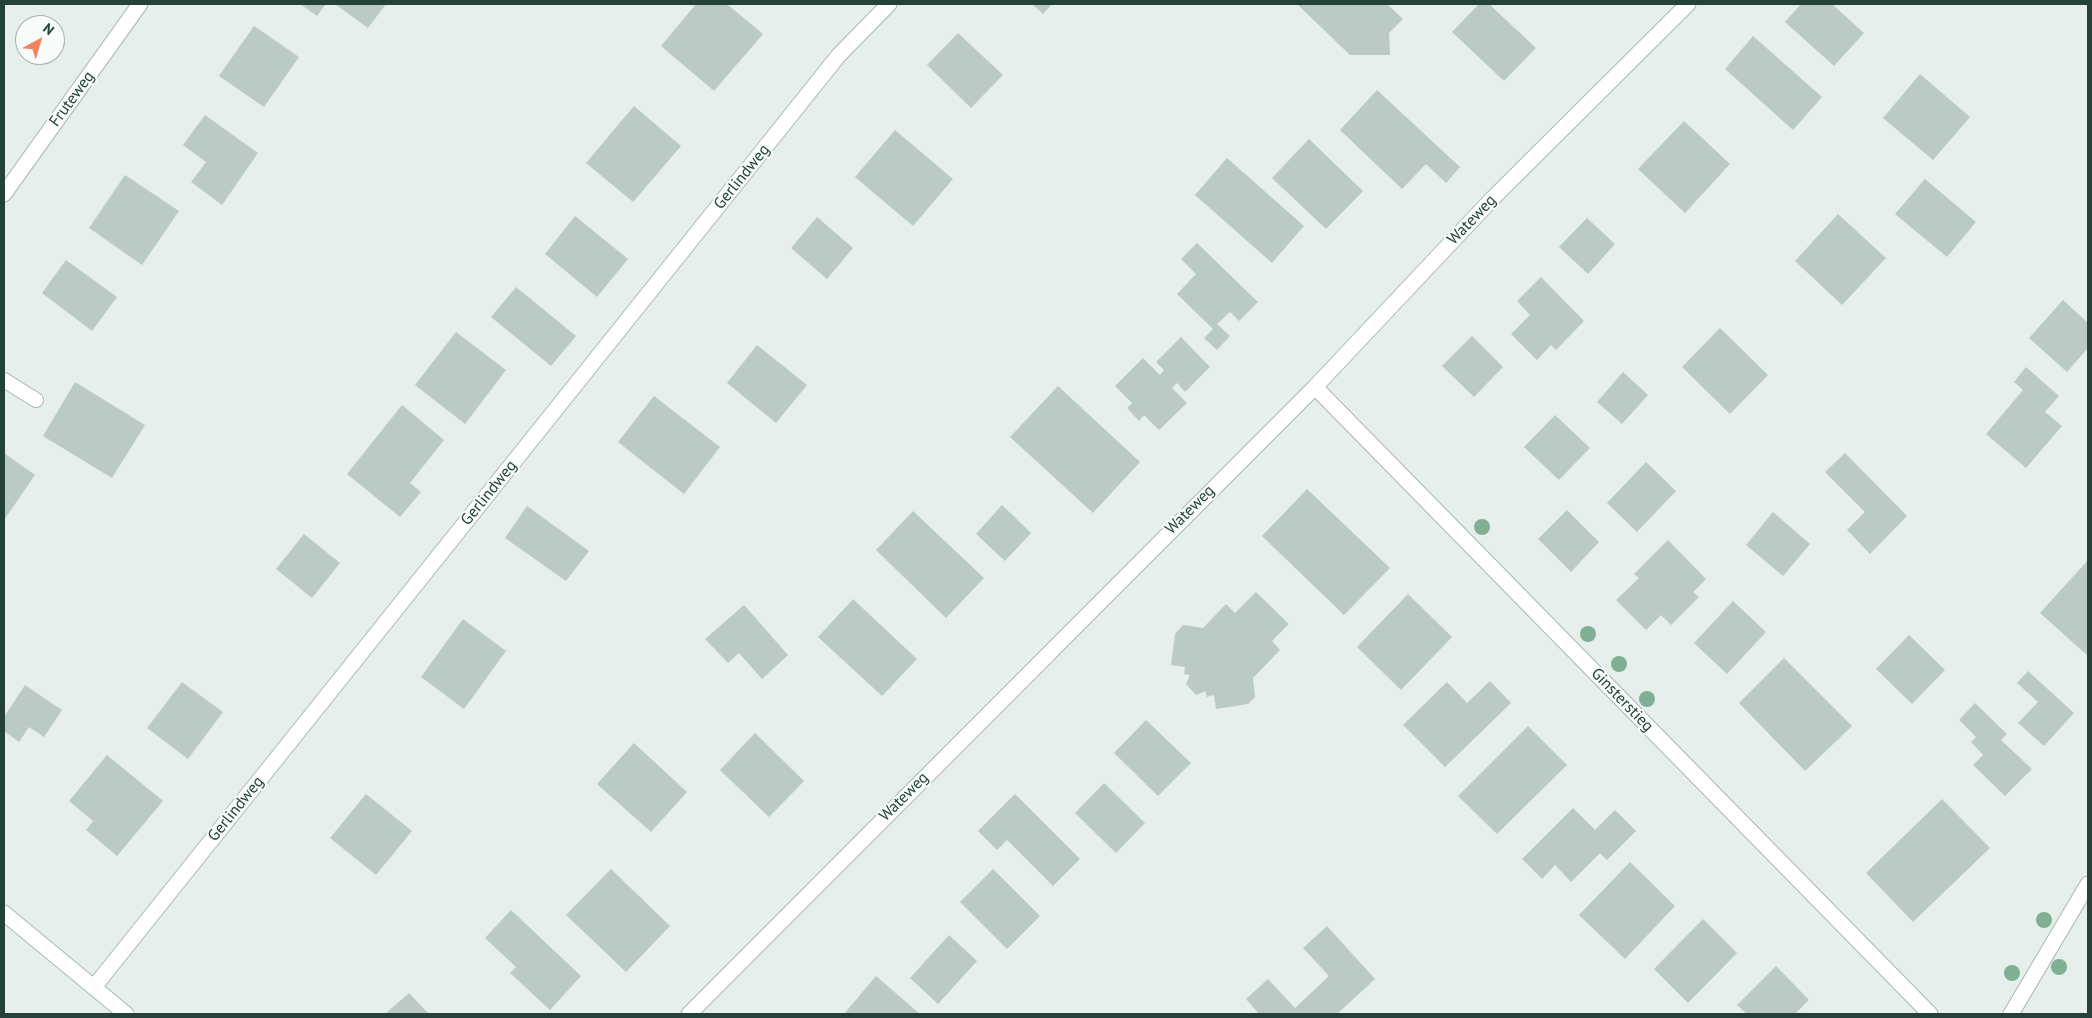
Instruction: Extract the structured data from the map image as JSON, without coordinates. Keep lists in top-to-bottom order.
{
  "streets": {
    "street": [
      "Fruteweg",
      "Gerlindweg",
      "Wateweg",
      "Ginsterstieg"
    ]
  },
  "crossings": [
    ["Wateweg", "Ginsterstieg"]
  ],
  "north": "top right"
}
